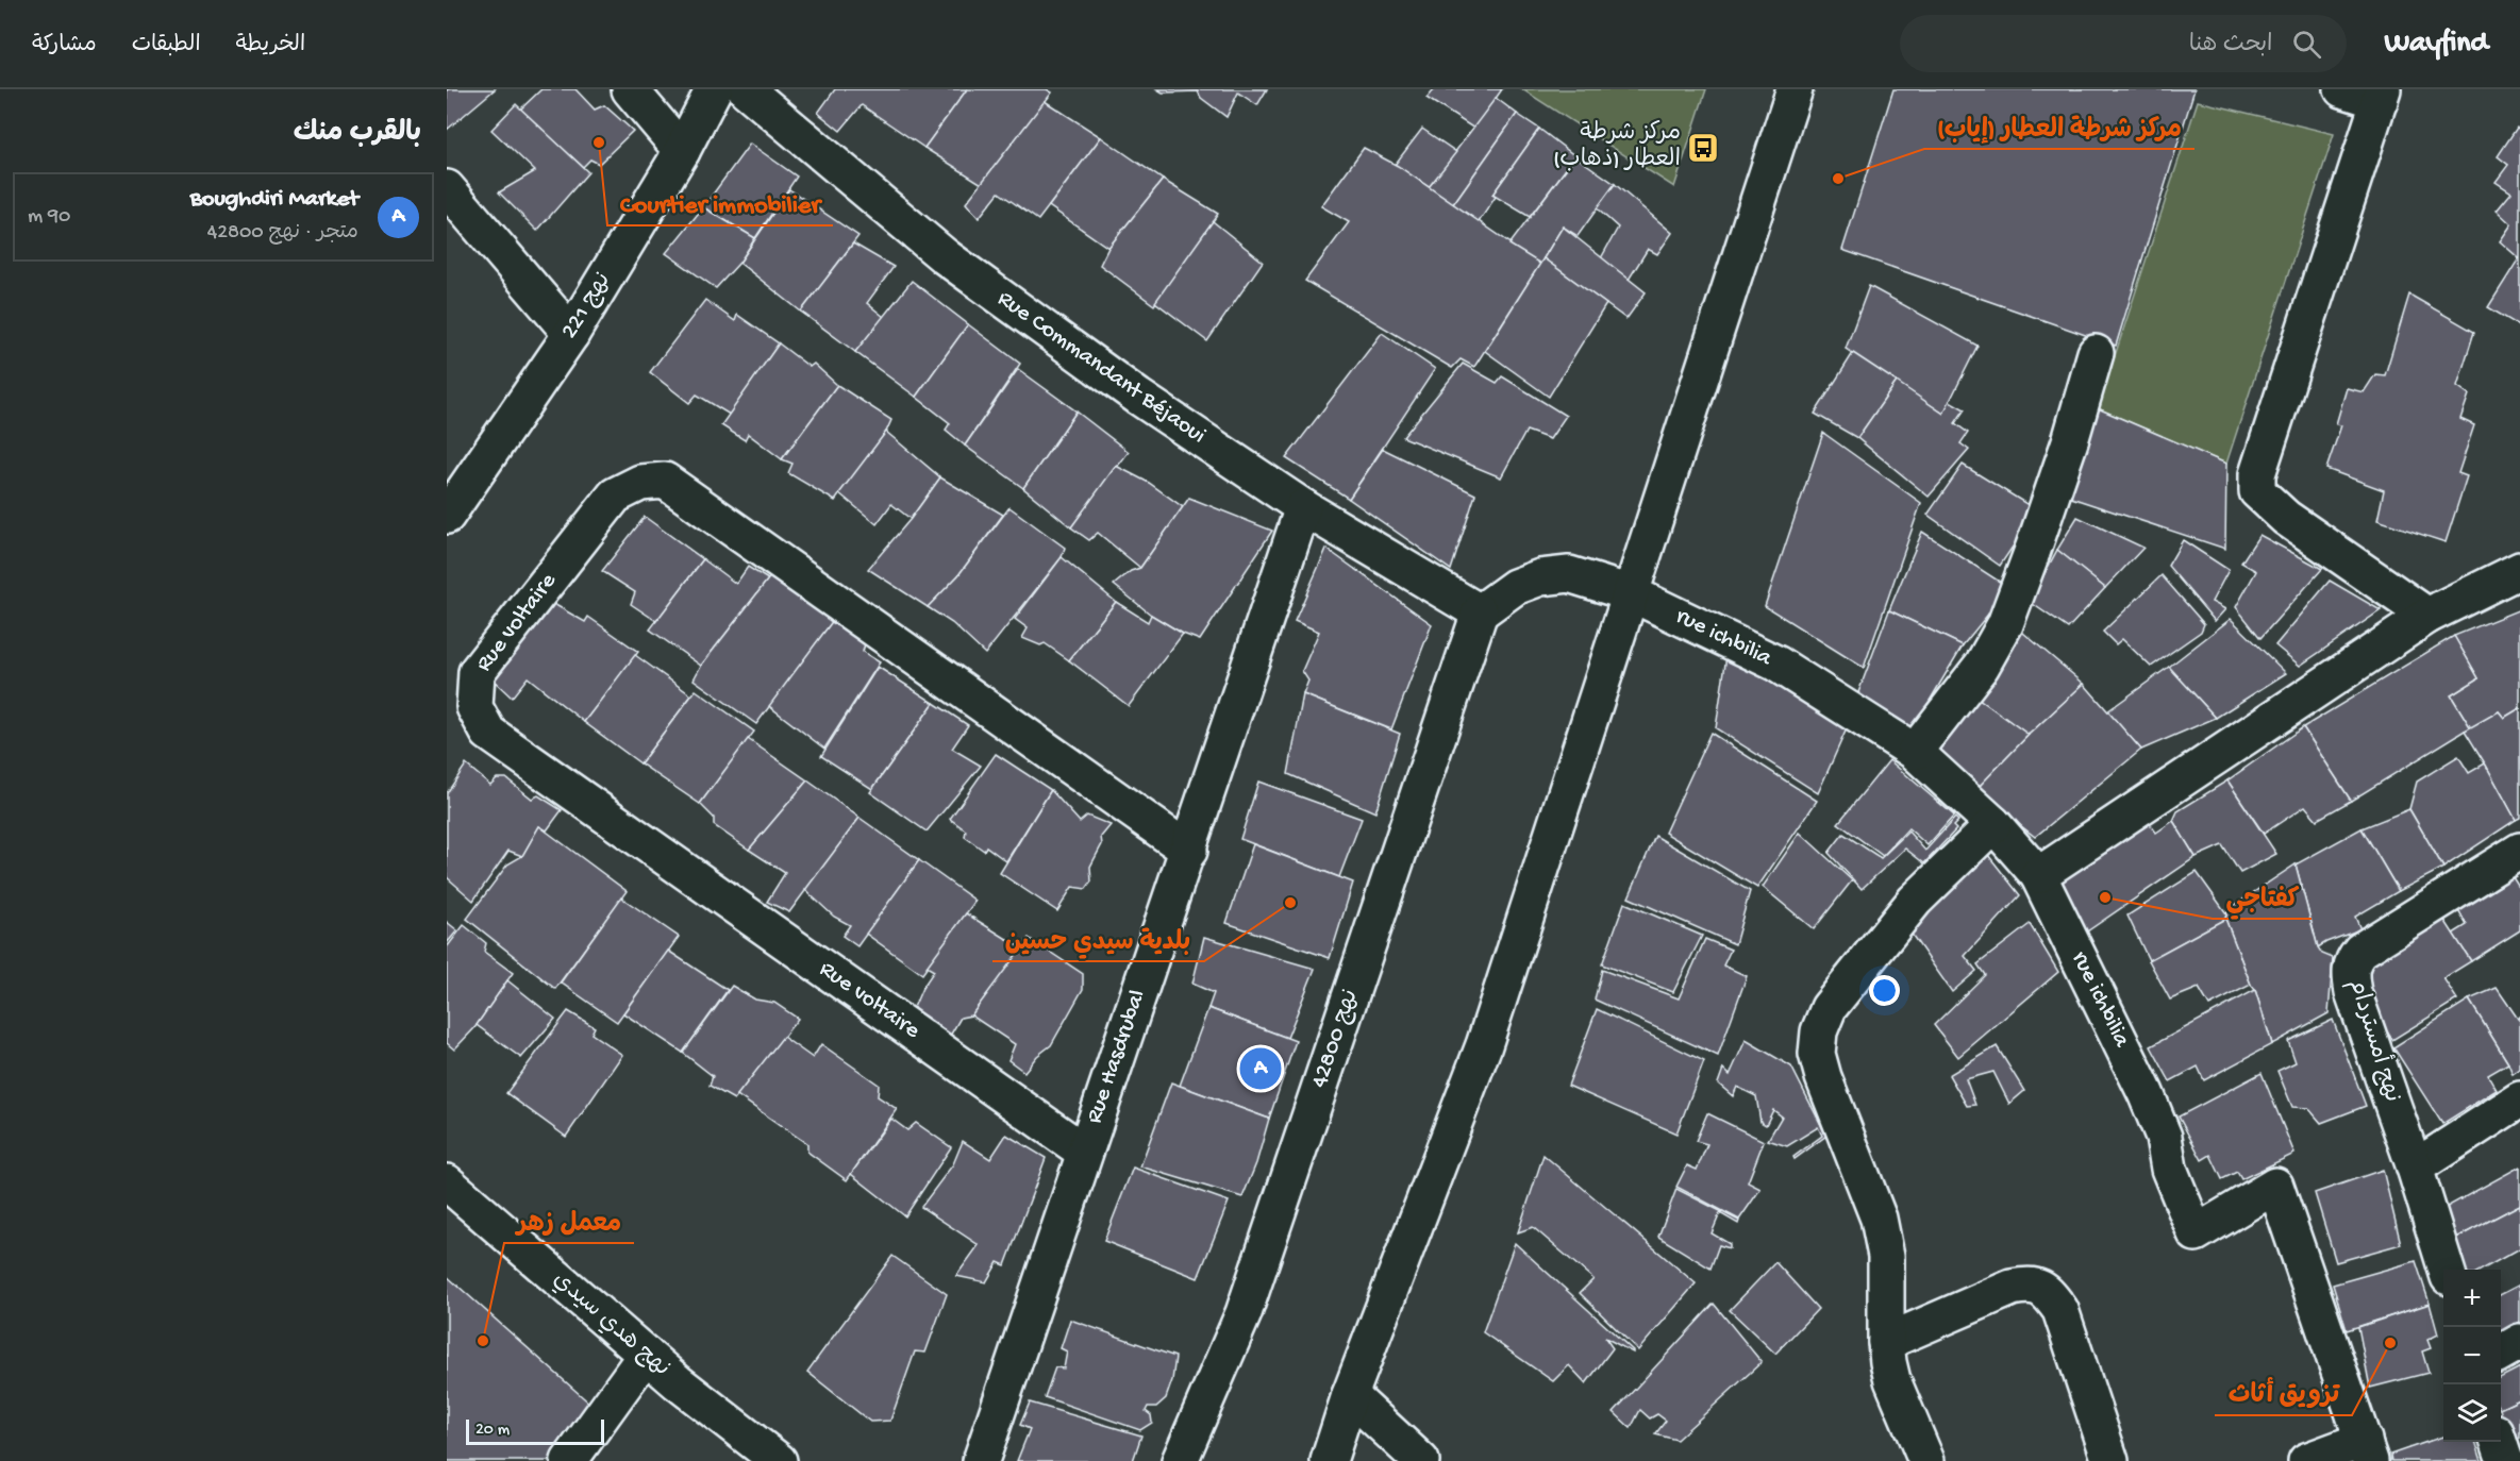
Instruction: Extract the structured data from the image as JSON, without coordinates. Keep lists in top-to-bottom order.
{
  "streets": {
    "street": [
      "نهج 221",
      "Rue Commandant Béjaoui",
      "Rue voltaire",
      "rue ichbilia",
      "نهج 42800",
      "نهج أمستردام",
      "Rue Hasdrubal",
      "نهج هدي سيدي"
    ]
  },
  "crossings": [
    ["Rue Commandant Béjaoui", "rue ichbilia"],
    ["Rue Commandant Béjaoui", "نهج 42800"],
    ["Rue Commandant Béjaoui", "Rue Hasdrubal"],
    ["Rue voltaire", "Rue Hasdrubal"],
    ["rue ichbilia", "نهج 42800"]
  ],
  "places": {
    "other": [
      "Courtier immobilier",
      "مركز شرطة العطار (إياب)",
      "كفتاجي",
      "بلدية سيدي حسين",
      "معمل زهر",
      "تزويق أثاث"
    ],
    "bus stop": ["مركز شرطة العطار (ذهاب)"]
  },
  "scale_bar": "20 m",
  "page": {
    "header": "Wayfind",
    "search": "ابحث هنا",
    "nav": ["الخريطة", "الطبقات", "مشاركة"],
    "heading": "بالقرب منك",
    "list": [
      {
        "mark": "A",
        "name": "Boughdiri Market",
        "note": "متجر · نهج 42800",
        "value": "90 m"
      }
    ],
    "pins": "A",
    "map_buttons": ["+", "−"],
    "scale": "20 m"
  }
}
